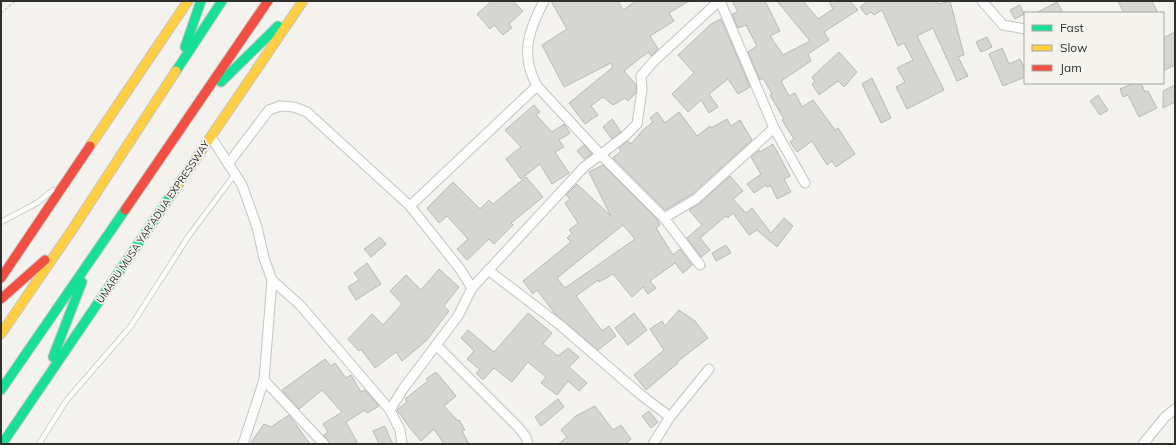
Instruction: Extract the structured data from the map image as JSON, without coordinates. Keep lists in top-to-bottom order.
{
  "streets": {
    "highway": ["UMARU MUSA YAR'ADUA EXPRESSWAY"]
  },
  "legend": ["Fast", "Slow", "Jam"]
}
